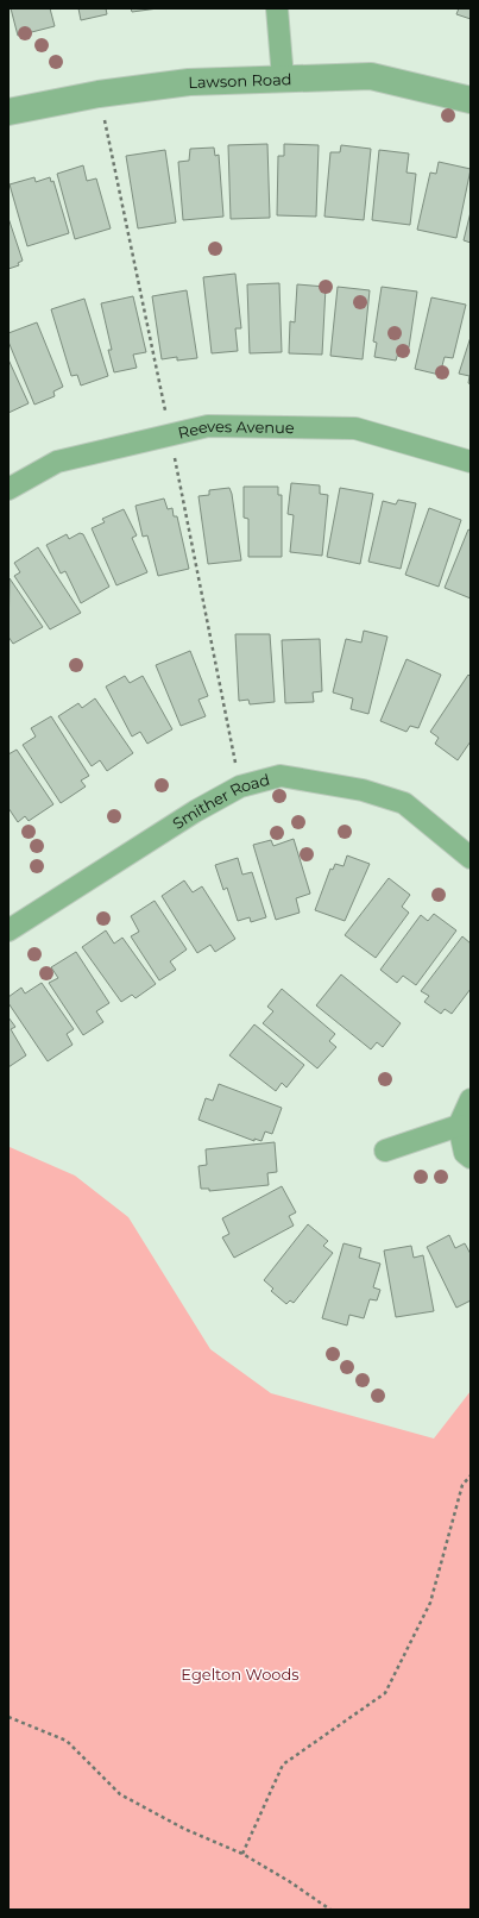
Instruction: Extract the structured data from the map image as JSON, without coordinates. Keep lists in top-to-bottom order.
{
  "streets": {
    "street": ["Lawson Road", "Reeves Avenue", "Smither Road"]
  },
  "parks": ["Egelton Woods"]
}
